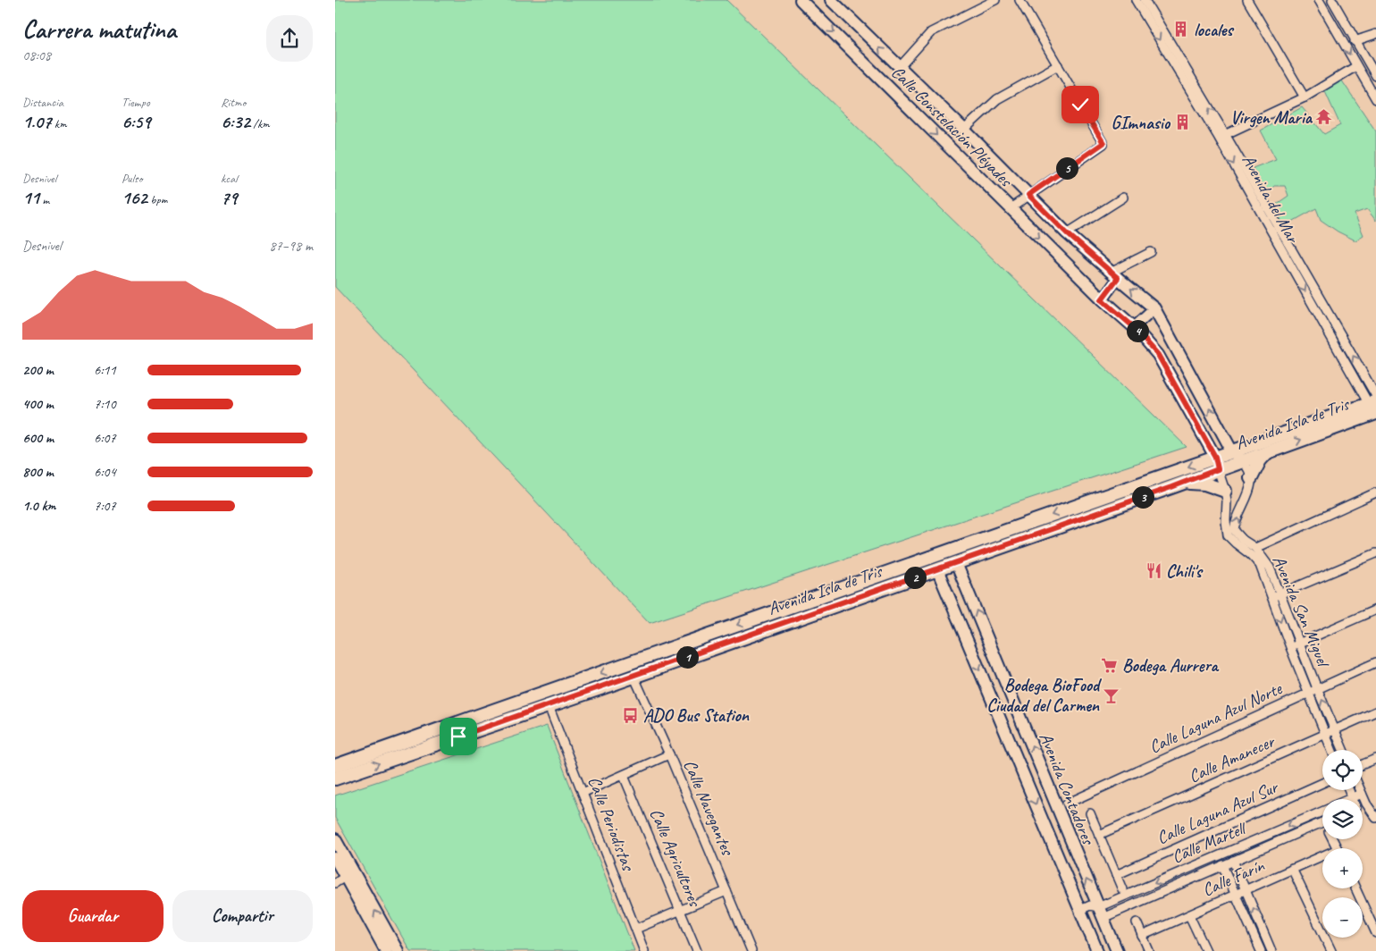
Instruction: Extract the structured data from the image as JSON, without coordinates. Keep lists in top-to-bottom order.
{
  "streets": {
    "main road": ["Calle Constelación Pléyades", "Avenida Isla de Tris", "Avenida Contadores"],
    "street": [
      "Avenida del Mar",
      "Avenida San Miguel",
      "Calle Laguna Azul Norte",
      "Calle Amanecer",
      "Calle Navegantes",
      "Calle Laguna Azul Sur",
      "Calle Periodistas",
      "Calle Martell",
      "Calle Agricultores",
      "Calle Farín"
    ]
  },
  "crossings": [
    ["Calle Constelación Pléyades", "Avenida Isla de Tris"],
    ["Calle Constelación Pléyades", "Avenida San Miguel"],
    ["Avenida del Mar", "Avenida Isla de Tris"],
    ["Avenida Isla de Tris", "Avenida San Miguel"],
    ["Avenida Isla de Tris", "Avenida Contadores"],
    ["Avenida Isla de Tris", "Calle Navegantes"],
    ["Avenida Isla de Tris", "Calle Periodistas"],
    ["Avenida San Miguel", "Calle Laguna Azul Norte"],
    ["Avenida San Miguel", "Calle Amanecer"],
    ["Avenida Contadores", "Calle Martell"]
  ],
  "places": {
    "building": ["locales", "GImnasio"],
    "temple": ["Virgen Maria"],
    "restaurant": ["Chili's"],
    "supermarket": ["Bodega Aurrera"],
    "bar": ["Bodega BioFood Ciudad del Carmen"],
    "bus stop": ["ADO Bus Station"]
  },
  "page": {
    "heading": ["Carrera matutina", "08:08"],
    "stats": [
      ["Distancia", "1.07 km"],
      ["Tiempo", "6:59"],
      ["Ritmo", "6:32 /km"],
      ["Desnivel", "11 m"],
      ["Pulso", "162 bpm"],
      ["kcal", "79"]
    ],
    "pins": [
      "5",
      "4",
      "3",
      "2",
      "1"
    ],
    "chart": ["Desnivel", "87–98 m"],
    "list": [
      {
        "name": "200 m",
        "note": "6:11"
      },
      {
        "name": "400 m",
        "note": "7:10"
      },
      {
        "name": "600 m",
        "note": "6:07"
      },
      {
        "name": "800 m",
        "note": "6:04"
      },
      {
        "name": "1.0 km",
        "note": "7:07"
      }
    ],
    "map_buttons": ["+", "−"],
    "buttons": ["Guardar", "Compartir"]
  }
}
